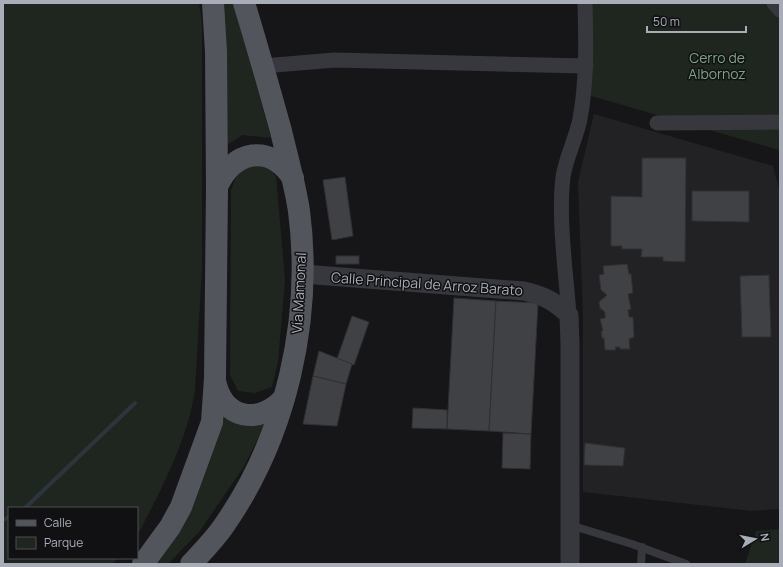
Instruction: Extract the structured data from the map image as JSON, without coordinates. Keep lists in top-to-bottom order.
{
  "streets": {
    "main road": ["Vía Mamonal"],
    "street": ["Calle Principal de Arroz Barato"]
  },
  "crossings": [
    ["Calle Principal de Arroz Barato", "Vía Mamonal"]
  ],
  "parks": ["Cerro de Albornoz"],
  "legend": ["Calle", "Parque"],
  "scale_bar": "50 m",
  "north": "right"
}
